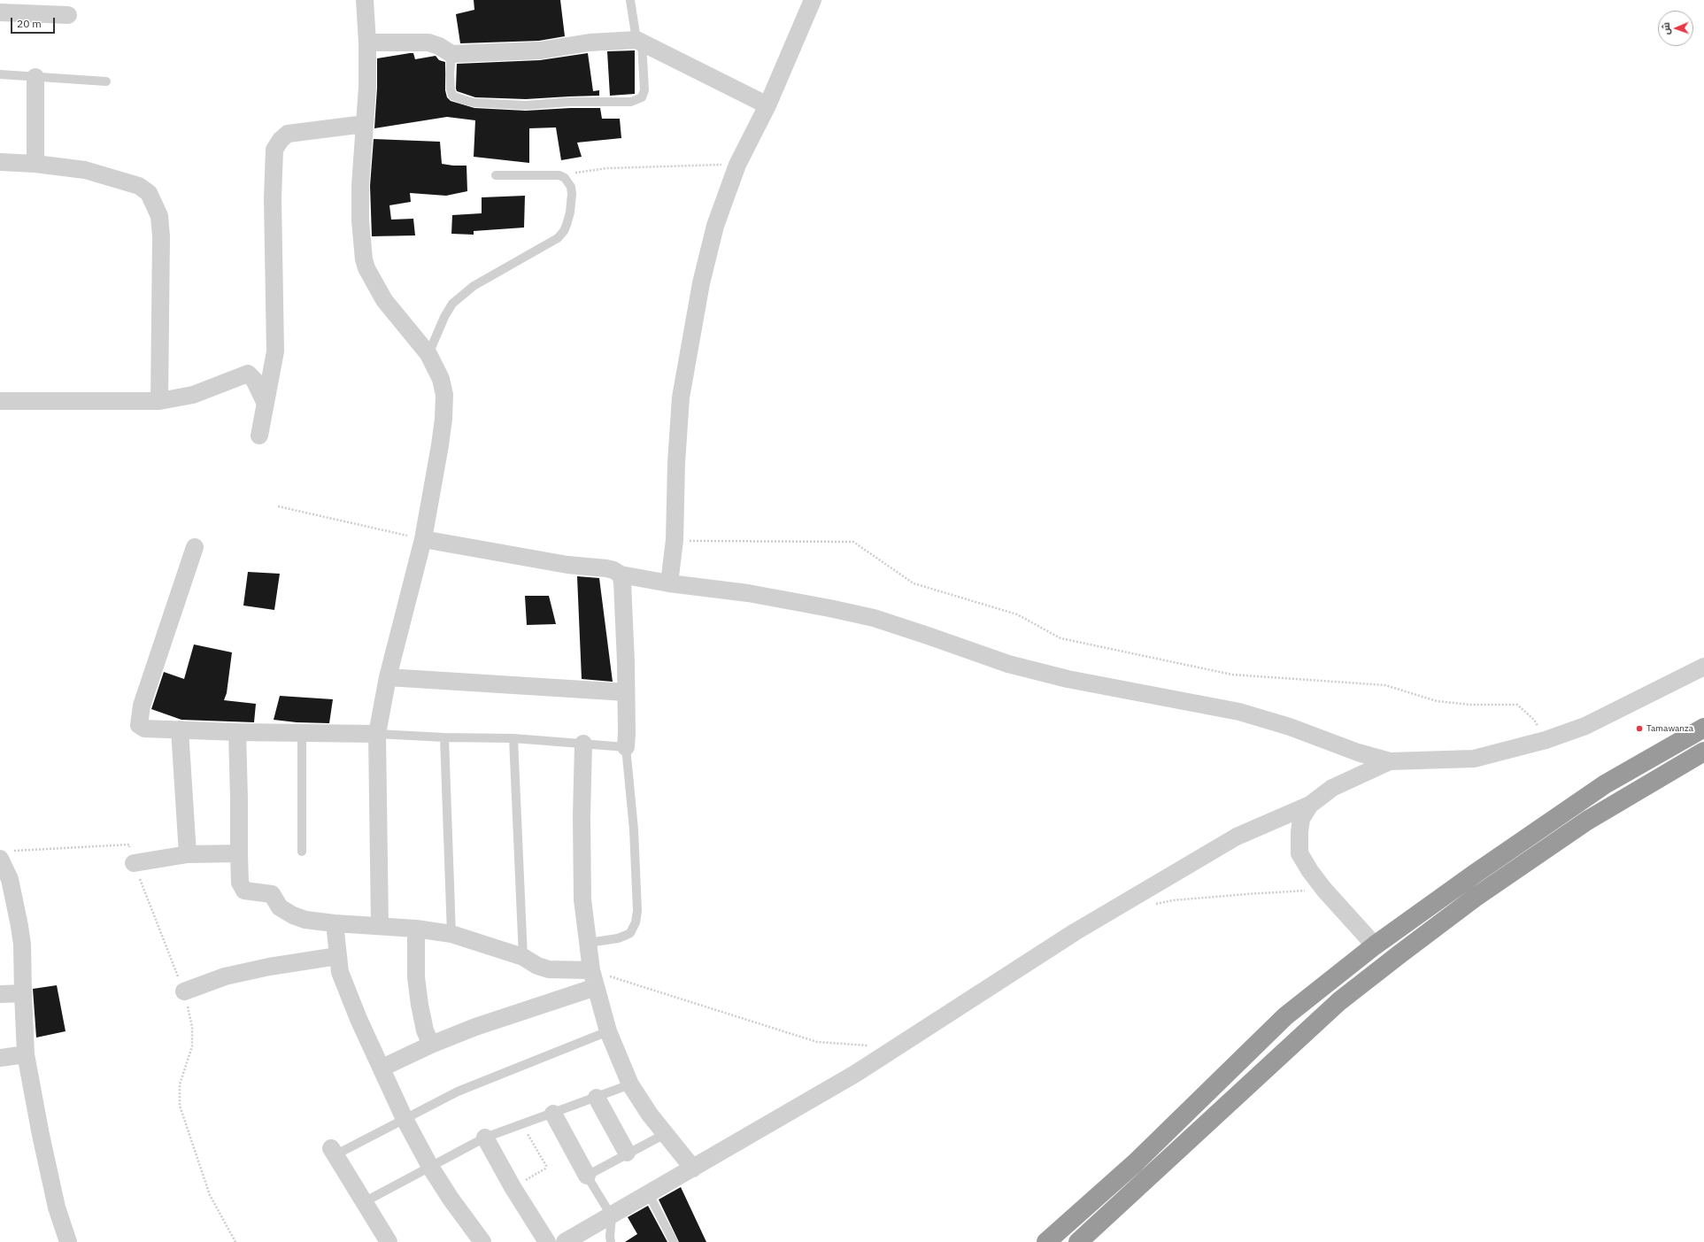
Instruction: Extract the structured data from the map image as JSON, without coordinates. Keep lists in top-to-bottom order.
{
  "places": ["Tamawanza"],
  "scale_bar": "20 m",
  "north": "left"
}
